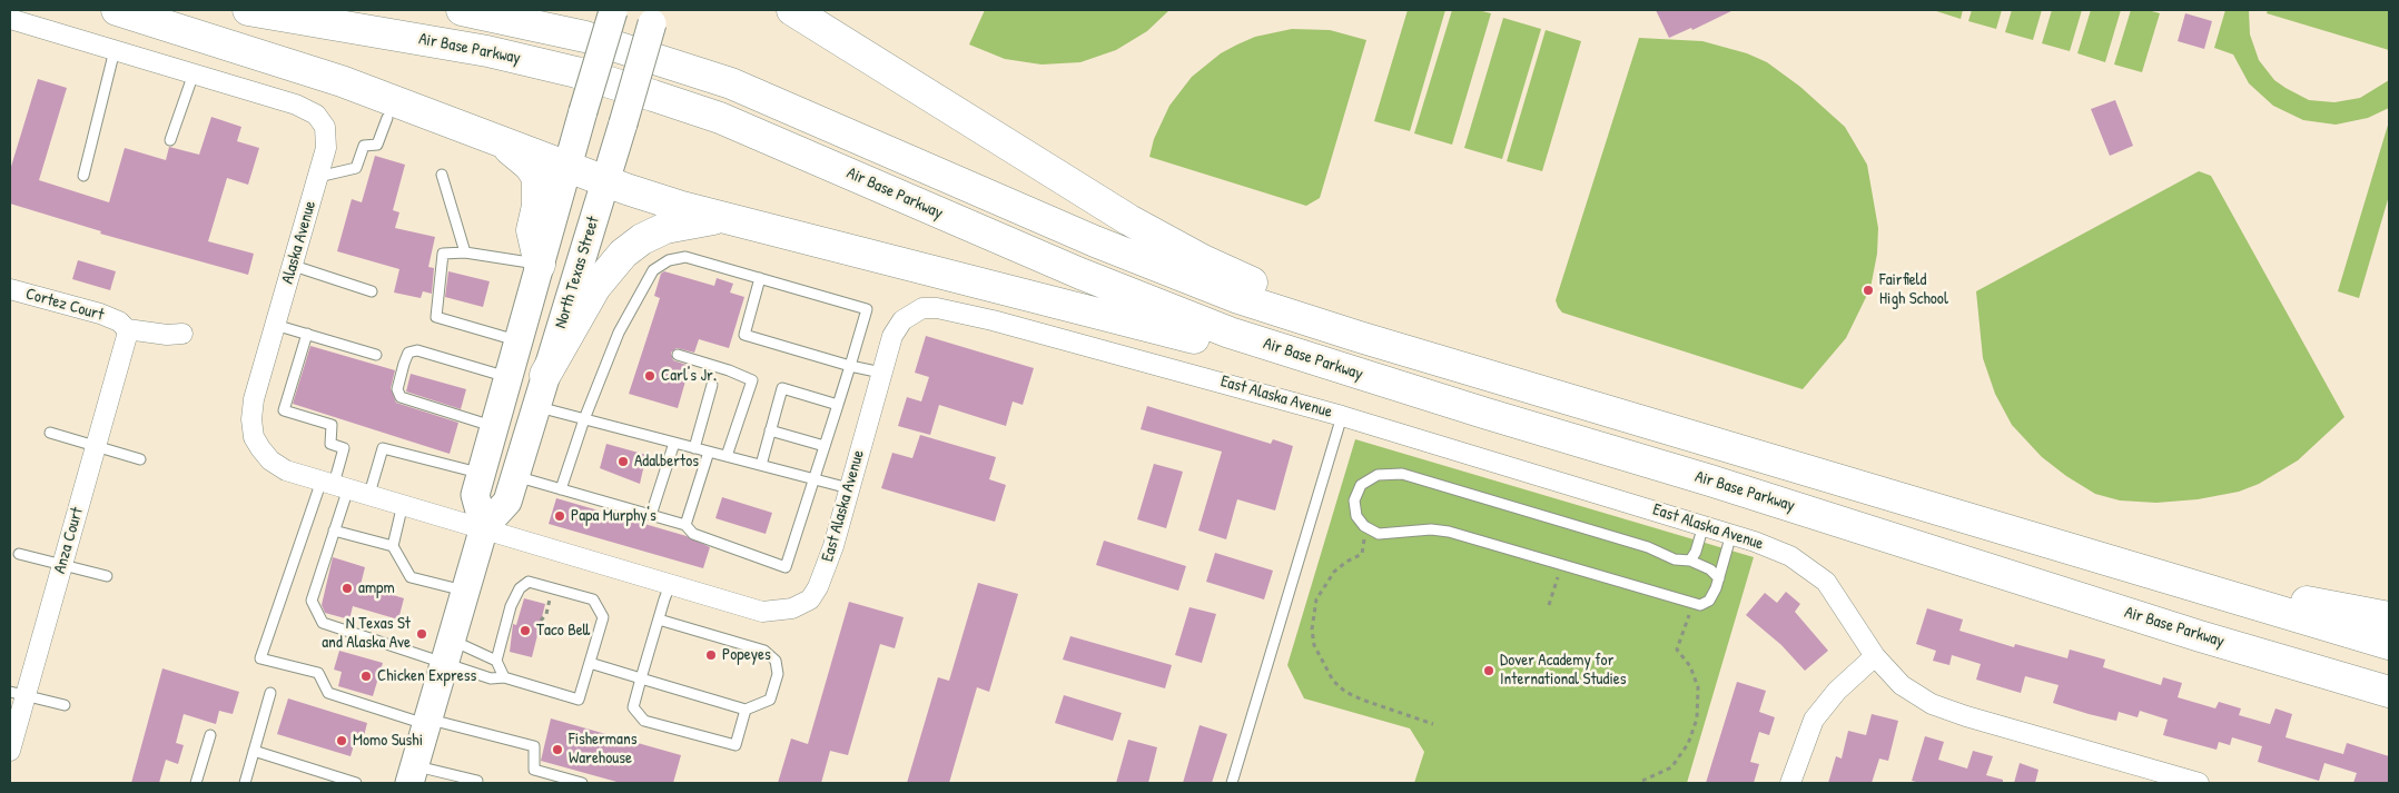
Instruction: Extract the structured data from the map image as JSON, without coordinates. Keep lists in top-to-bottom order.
{
  "streets": {
    "main road": ["Air Base Parkway", "North Texas Street"],
    "street": [
      "Alaska Avenue",
      "Cortez Court",
      "East Alaska Avenue",
      "Anza Court"
    ]
  },
  "crossings": [
    ["Alaska Avenue", "North Texas Street"],
    ["Alaska Avenue", "East Alaska Avenue"],
    ["North Texas Street", "East Alaska Avenue"],
    ["Cortez Court", "Anza Court"]
  ],
  "places": [
    "Fairfield High School",
    "Carl's Jr.",
    "Adalbertos",
    "Papa Murphy's",
    "ampm",
    "Taco Bell",
    "N Texas St and Alaska Ave",
    "Popeyes",
    "Dover Academy for International Studies",
    "Chicken Express",
    "Momo Sushi",
    "Fishermans Warehouse"
  ]
}
